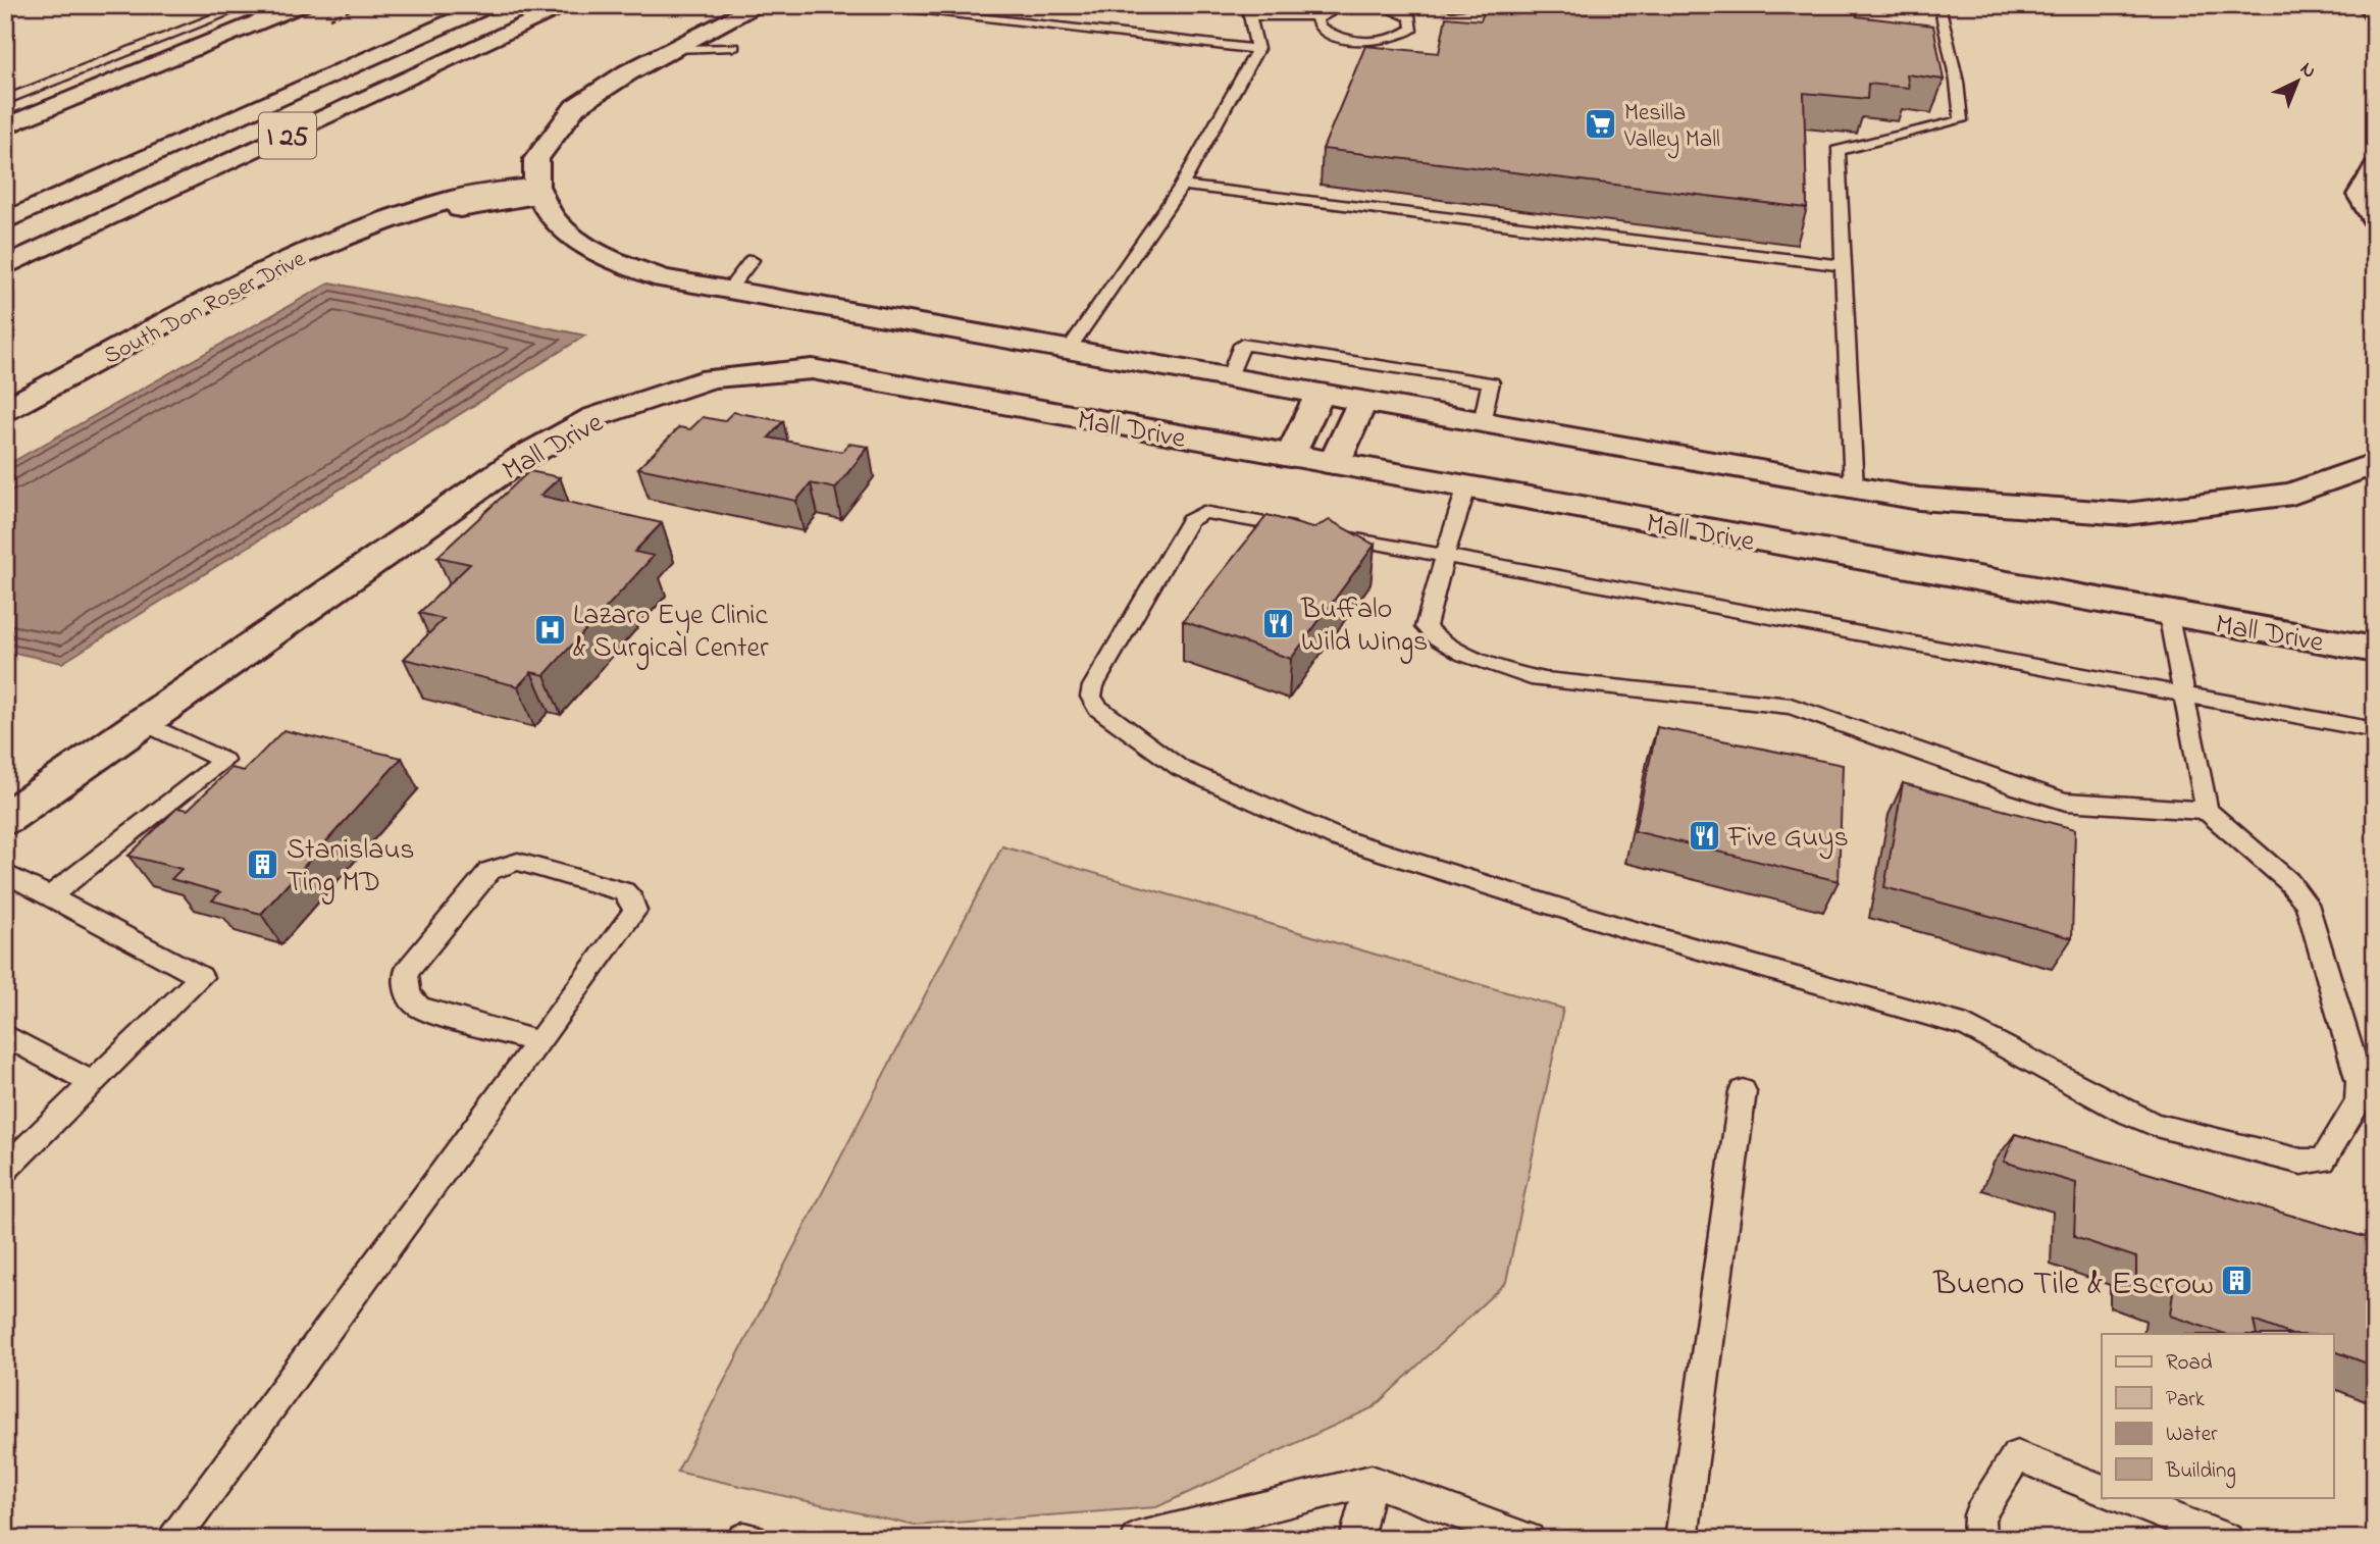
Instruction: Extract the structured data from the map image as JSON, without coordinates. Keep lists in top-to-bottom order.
{
  "streets": {
    "main road": ["I 25", "South Don Roser Drive", "Mall Drive"]
  },
  "places": {
    "supermarket": ["Mesilla Valley Mall"],
    "restaurant": ["Buffalo Wild Wings", "Five Guys"],
    "hospital": ["Lazaro Eye Clinic & Surgical Center"],
    "building": ["Stanislaus Ting MD", "Bueno Tile & Escrow"]
  },
  "legend": [
    "Road",
    "Park",
    "Water",
    "Building"
  ],
  "north": "top right"
}
